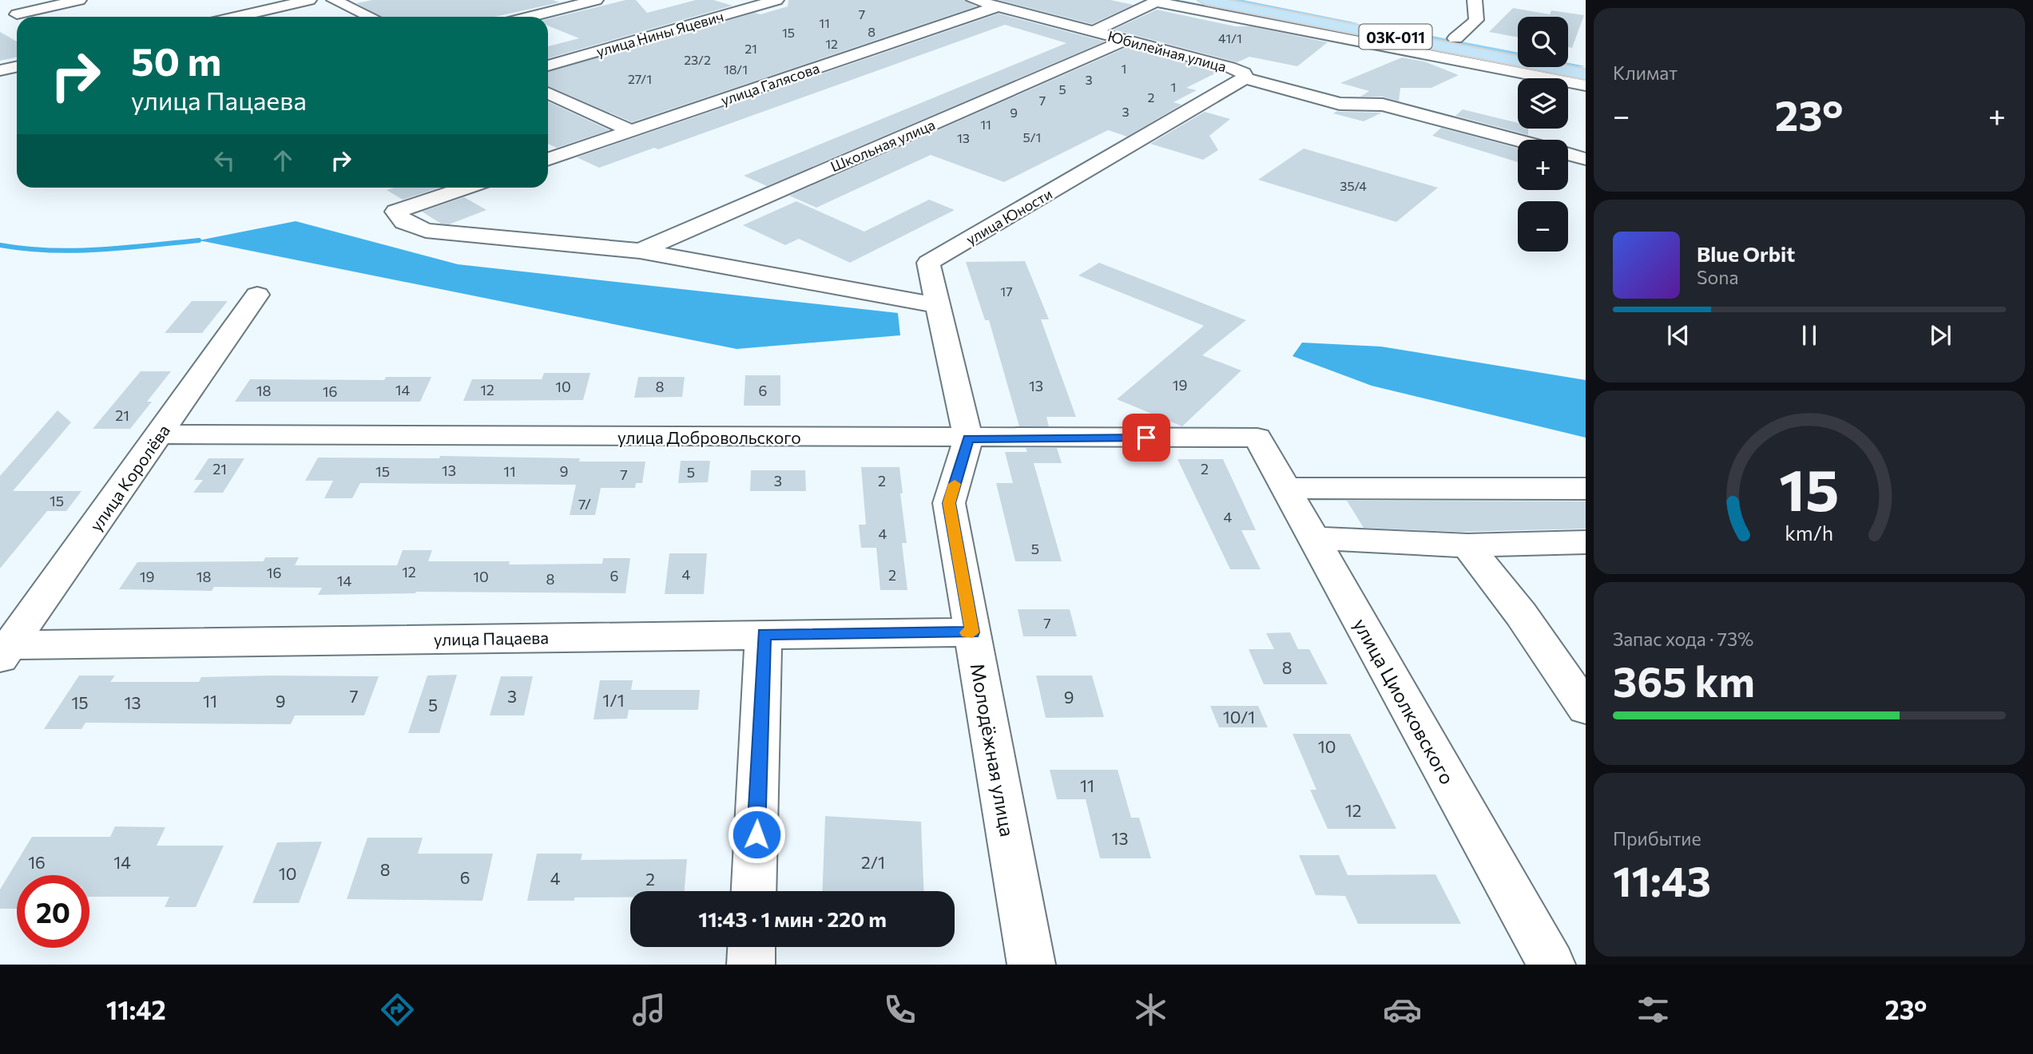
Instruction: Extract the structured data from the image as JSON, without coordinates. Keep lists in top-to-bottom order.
{
  "streets": {
    "main road": ["03К-011"],
    "street": [
      "улица Нины Яцевич",
      "Юбилейная улица",
      "улица Галясова",
      "Школьная улица",
      "улица Юности",
      "улица Добровольского",
      "улица Королёва",
      "улица Пацаева",
      "улица Циолковского",
      "Молодёжная улица"
    ]
  },
  "crossings": [
    ["Юбилейная улица", "улица Галясова"],
    ["Юбилейная улица", "Школьная улица"],
    ["Юбилейная улица", "улица Юности"],
    ["улица Юности", "улица Добровольского"],
    ["улица Юности", "Молодёжная улица"],
    ["улица Добровольского", "улица Королёва"],
    ["улица Добровольского", "улица Циолковского"],
    ["улица Добровольского", "Молодёжная улица"],
    ["улица Королёва", "улица Пацаева"],
    ["улица Пацаева", "Молодёжная улица"]
  ],
  "house_numbers": [
    "7",
    "11",
    "8",
    "15",
    "41/1",
    "12",
    "21",
    "23/2",
    "1",
    "18/1",
    "27/1",
    "3",
    "1",
    "5",
    "2",
    "7",
    "3",
    "9",
    "11",
    "5/1",
    "13",
    "35/4",
    "17",
    "19",
    "13",
    "10",
    "8",
    "14",
    "12",
    "18",
    "6",
    "16",
    "21",
    "21",
    "2",
    "13",
    "15",
    "11",
    "9",
    "5",
    "7",
    "3",
    "2",
    "15",
    "7/",
    "4",
    "4",
    "5",
    "12",
    "16",
    "4",
    "2",
    "6",
    "19",
    "18",
    "10",
    "8",
    "14",
    "7",
    "8",
    "7",
    "3",
    "9",
    "1/1",
    "11",
    "9",
    "15",
    "13",
    "5",
    "10/1",
    "10",
    "11",
    "12",
    "13",
    "16",
    "14",
    "2/1",
    "8",
    "10",
    "6",
    "4",
    "2"
  ],
  "page": {
    "tile": [
      "Климат",
      ["Запас хода · 73%", "365 km"],
      ["Прибытие", "11:43"]
    ],
    "map_buttons": ["+", "−"],
    "turn": ["50 m", "улица Пацаева"],
    "heat": ["−", "23°", "+"],
    "song": ["Blue Orbit", "Sona"],
    "limit": "20",
    "trip": "11:43 · 1 мин · 220 m",
    "tabs": ["11:42", "23°"],
    "gauge": ["15", "km/h"]
  }
}
